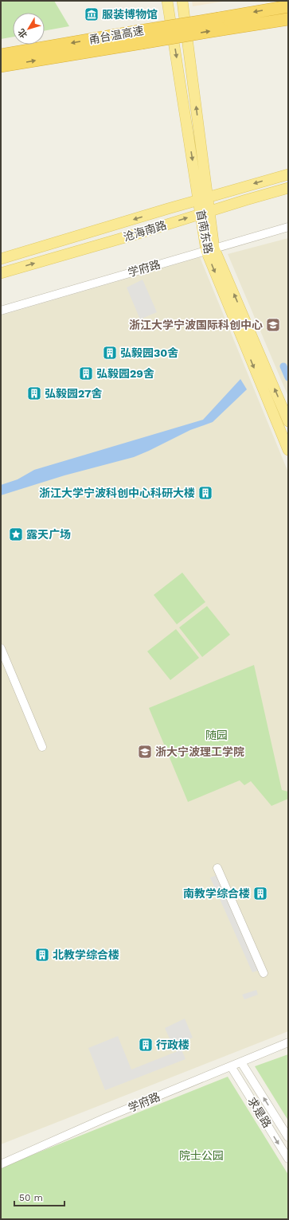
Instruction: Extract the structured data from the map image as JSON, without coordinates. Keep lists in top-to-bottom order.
{
  "streets": {
    "highway": ["甬台温高速"],
    "main road": ["沧海南路", "首南东路"],
    "street": ["学府路", "求是路"]
  },
  "crossings": [
    ["甬台温高速", "首南东路"],
    ["沧海南路", "首南东路"],
    ["首南东路", "学府路"],
    ["学府路", "求是路"]
  ],
  "parks": ["随园", "院士公园"],
  "places": {
    "museum": ["服装博物馆"],
    "school or university": ["浙江大学宁波国际科创中心", "浙大宁波理工学院"],
    "building": [
      "弘毅园30舍",
      "弘毅园29舍",
      "弘毅园27舍",
      "浙江大学宁波科创中心科研大楼",
      "南教学综合楼",
      "北教学综合楼",
      "行政楼"
    ],
    "place": ["露天广场"]
  },
  "scale_bar": "50 m",
  "north": "bottom left"
}
